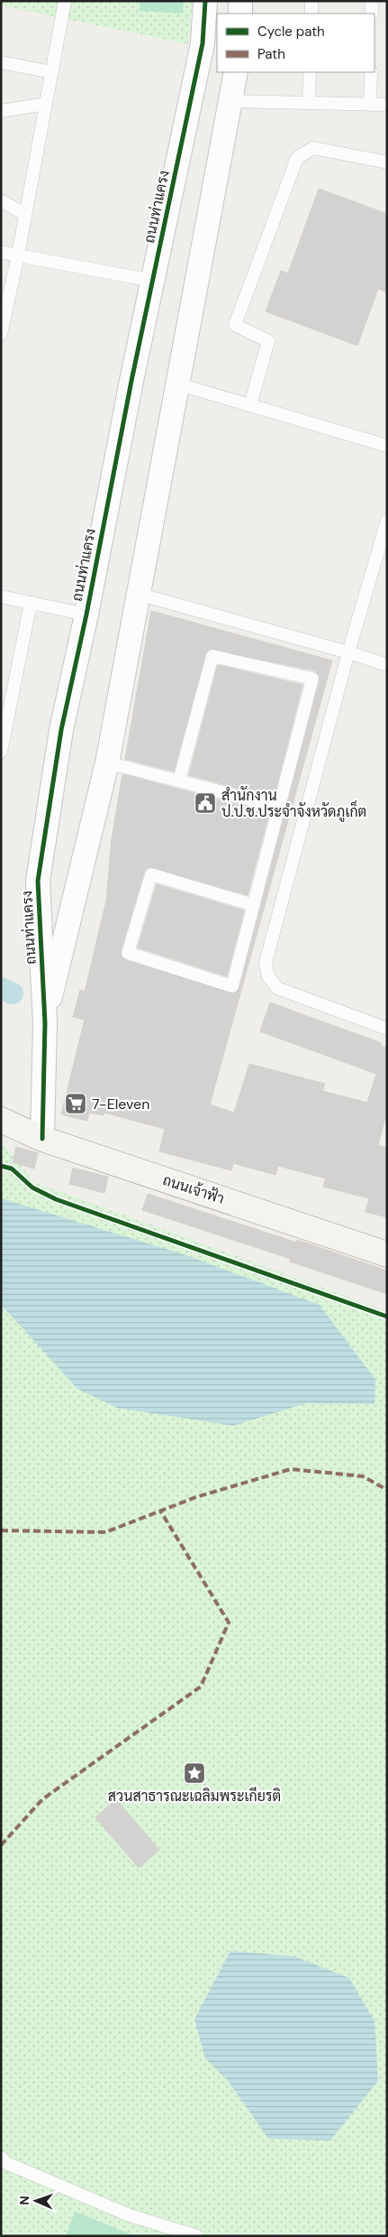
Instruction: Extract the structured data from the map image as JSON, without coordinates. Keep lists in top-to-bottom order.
{
  "streets": {
    "main road": ["ถนนเจ้าฟ้า"],
    "street": ["ถนนท่าแครง"]
  },
  "crossings": [
    ["ถนนท่าแครง", "ถนนเจ้าฟ้า"]
  ],
  "places": {
    "public building": ["สำนักงาน ป.ป.ช.ประจำจังหวัดภูเก็ต"],
    "supermarket": ["7-Eleven"],
    "place": ["สวนสาธารณะเฉลิมพระเกียรติ"]
  },
  "legend": ["Cycle path", "Path"],
  "north": "left"
}
